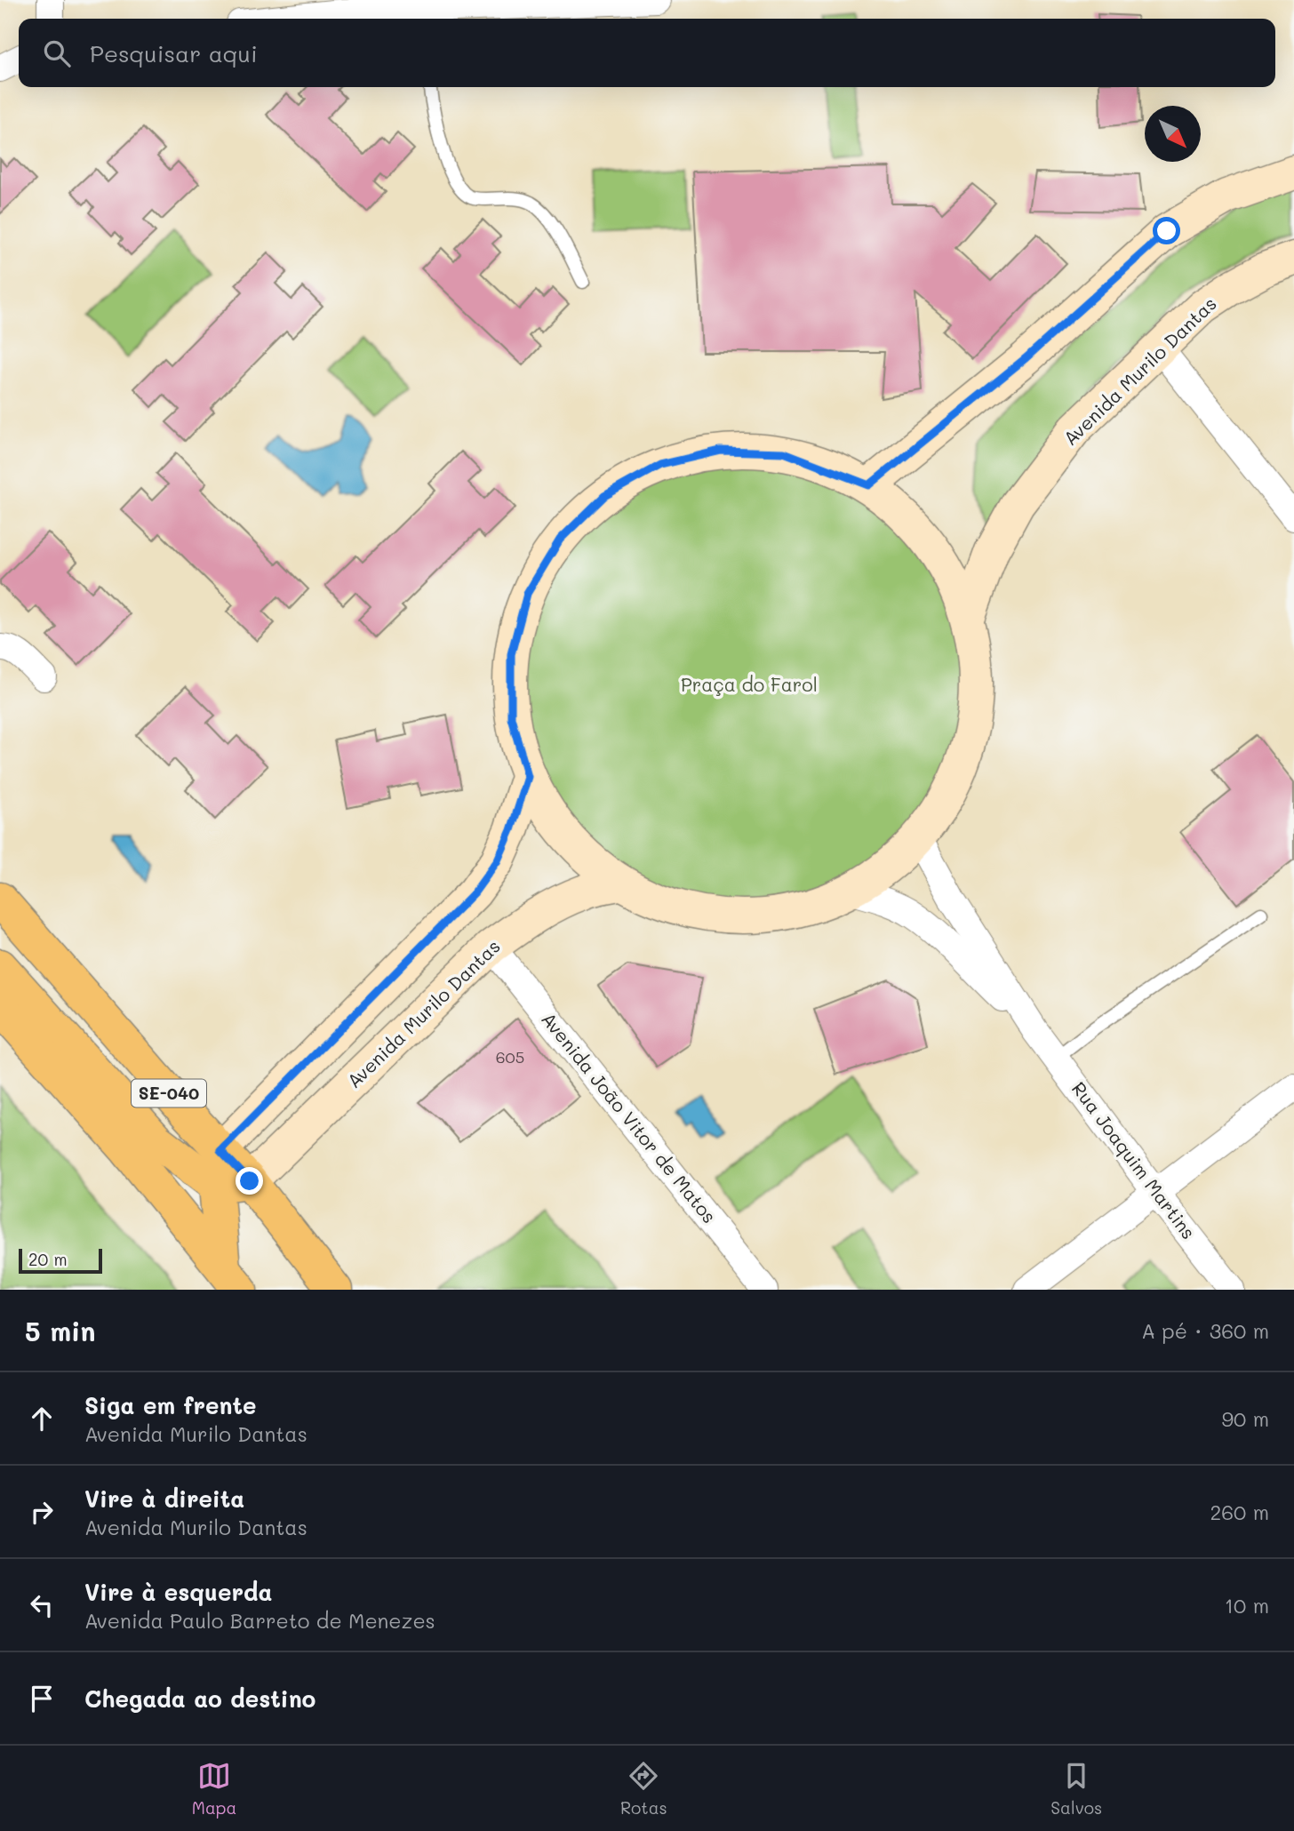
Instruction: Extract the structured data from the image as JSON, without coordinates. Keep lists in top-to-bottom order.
{
  "streets": {
    "main road": ["Avenida Murilo Dantas", "SE-040"],
    "street": ["Avenida João Vitor de Matos", "Rua Joaquim Martins"]
  },
  "crossings": [
    ["Avenida Murilo Dantas", "SE-040"],
    ["Avenida Murilo Dantas", "Avenida João Vitor de Matos"],
    ["Avenida Murilo Dantas", "Rua Joaquim Martins"]
  ],
  "parks": ["Praça do Farol"],
  "house_numbers": ["605"],
  "scale_bar": "20 m",
  "north": "bottom right",
  "page": {
    "search": "Pesquisar aqui",
    "scale": "20 m",
    "heading": ["5 min", "A pé · 360 m"],
    "list": [
      ["Siga em frente", "Avenida Murilo Dantas", "90 m"],
      ["Vire à direita", "Avenida Murilo Dantas", "260 m"],
      ["Vire à esquerda", "Avenida Paulo Barreto de Menezes", "10 m"],
      "Chegada ao destino"
    ],
    "nav": ["Mapa", "Rotas", "Salvos"]
  }
}
